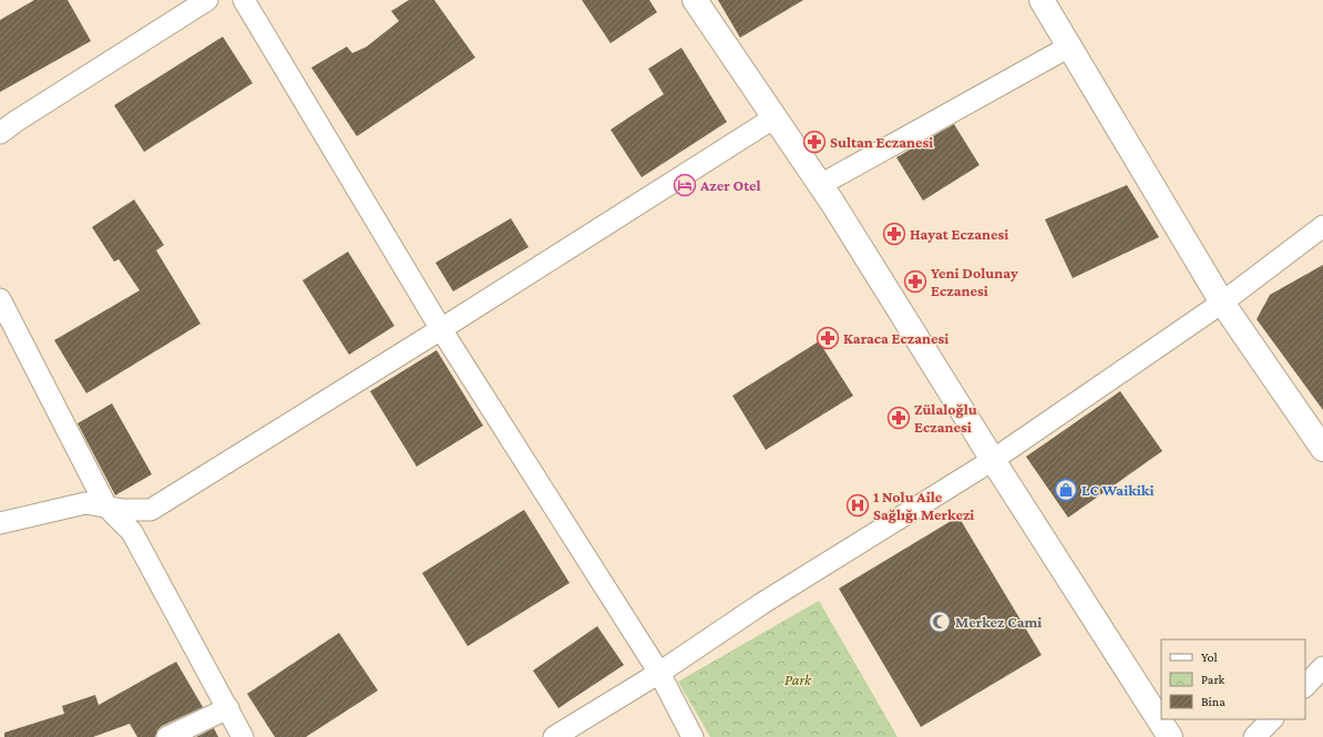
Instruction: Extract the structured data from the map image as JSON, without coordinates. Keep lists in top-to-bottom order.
{
  "parks": ["Park"],
  "places": {
    "pharmacy": [
      "Sultan Eczanesi",
      "Hayat Eczanesi",
      "Yeni Dolunay Eczanesi",
      "Karaca Eczanesi",
      "Zülaloğlu Eczanesi"
    ],
    "hotel": ["Azer Otel"],
    "shop": ["LC Waikiki"],
    "hospital": ["1 Nolu Aile Sağlığı Merkezi"],
    "mosque": ["Merkez Cami"]
  },
  "legend": ["Yol", "Park", "Bina"]
}
